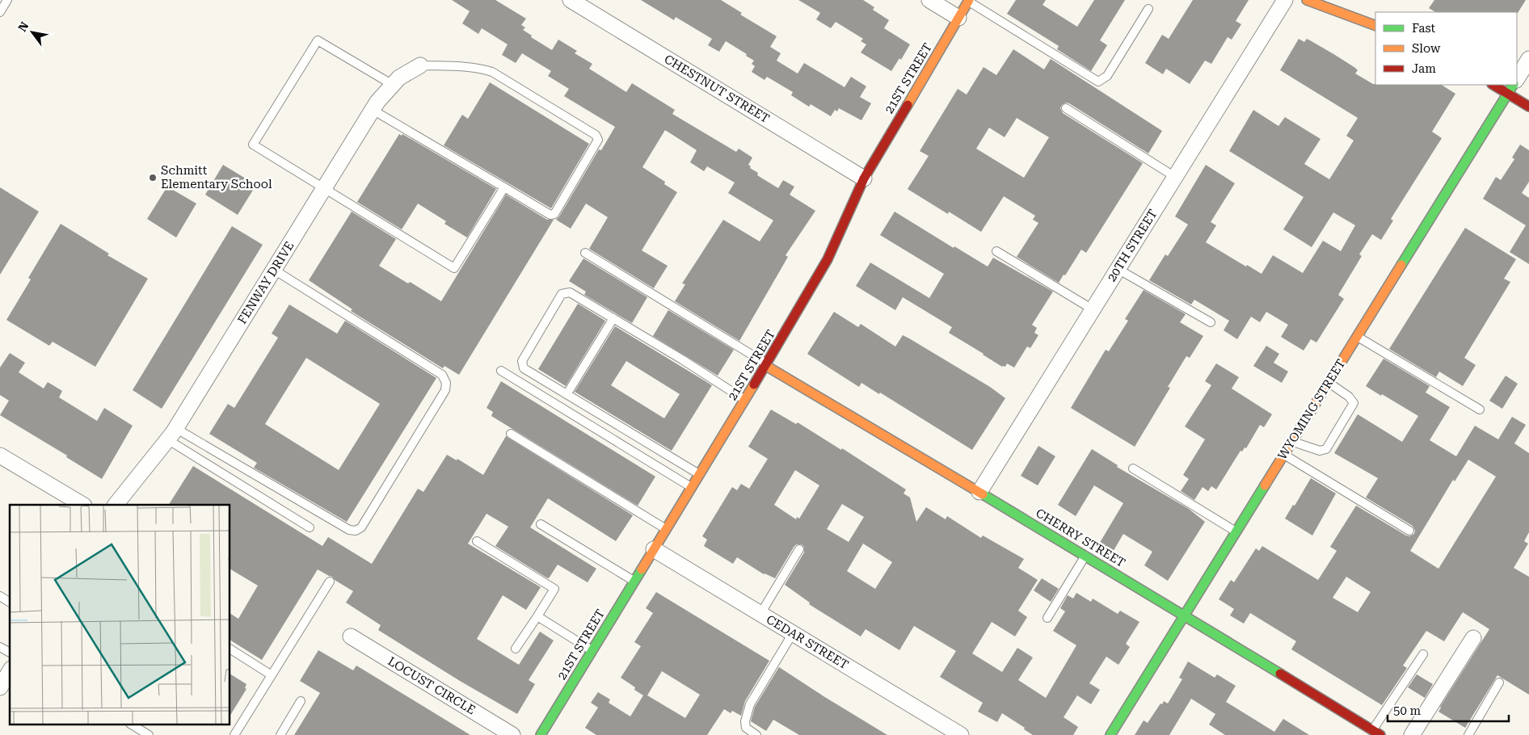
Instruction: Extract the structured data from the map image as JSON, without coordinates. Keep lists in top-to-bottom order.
{
  "streets": {
    "street": [
      "21ST STREET",
      "CHESTNUT STREET",
      "20TH STREET",
      "FENWAY DRIVE",
      "WYOMING STREET",
      "CHERRY STREET",
      "CEDAR STREET",
      "LOCUST CIRCLE"
    ]
  },
  "crossings": [
    ["21ST STREET", "CHESTNUT STREET"],
    ["21ST STREET", "CHERRY STREET"],
    ["21ST STREET", "CEDAR STREET"],
    ["20TH STREET", "CHERRY STREET"],
    ["WYOMING STREET", "CHERRY STREET"]
  ],
  "places": ["Schmitt Elementary School"],
  "legend": ["Fast", "Slow", "Jam"],
  "scale_bar": "50 m",
  "north": "top left"
}
